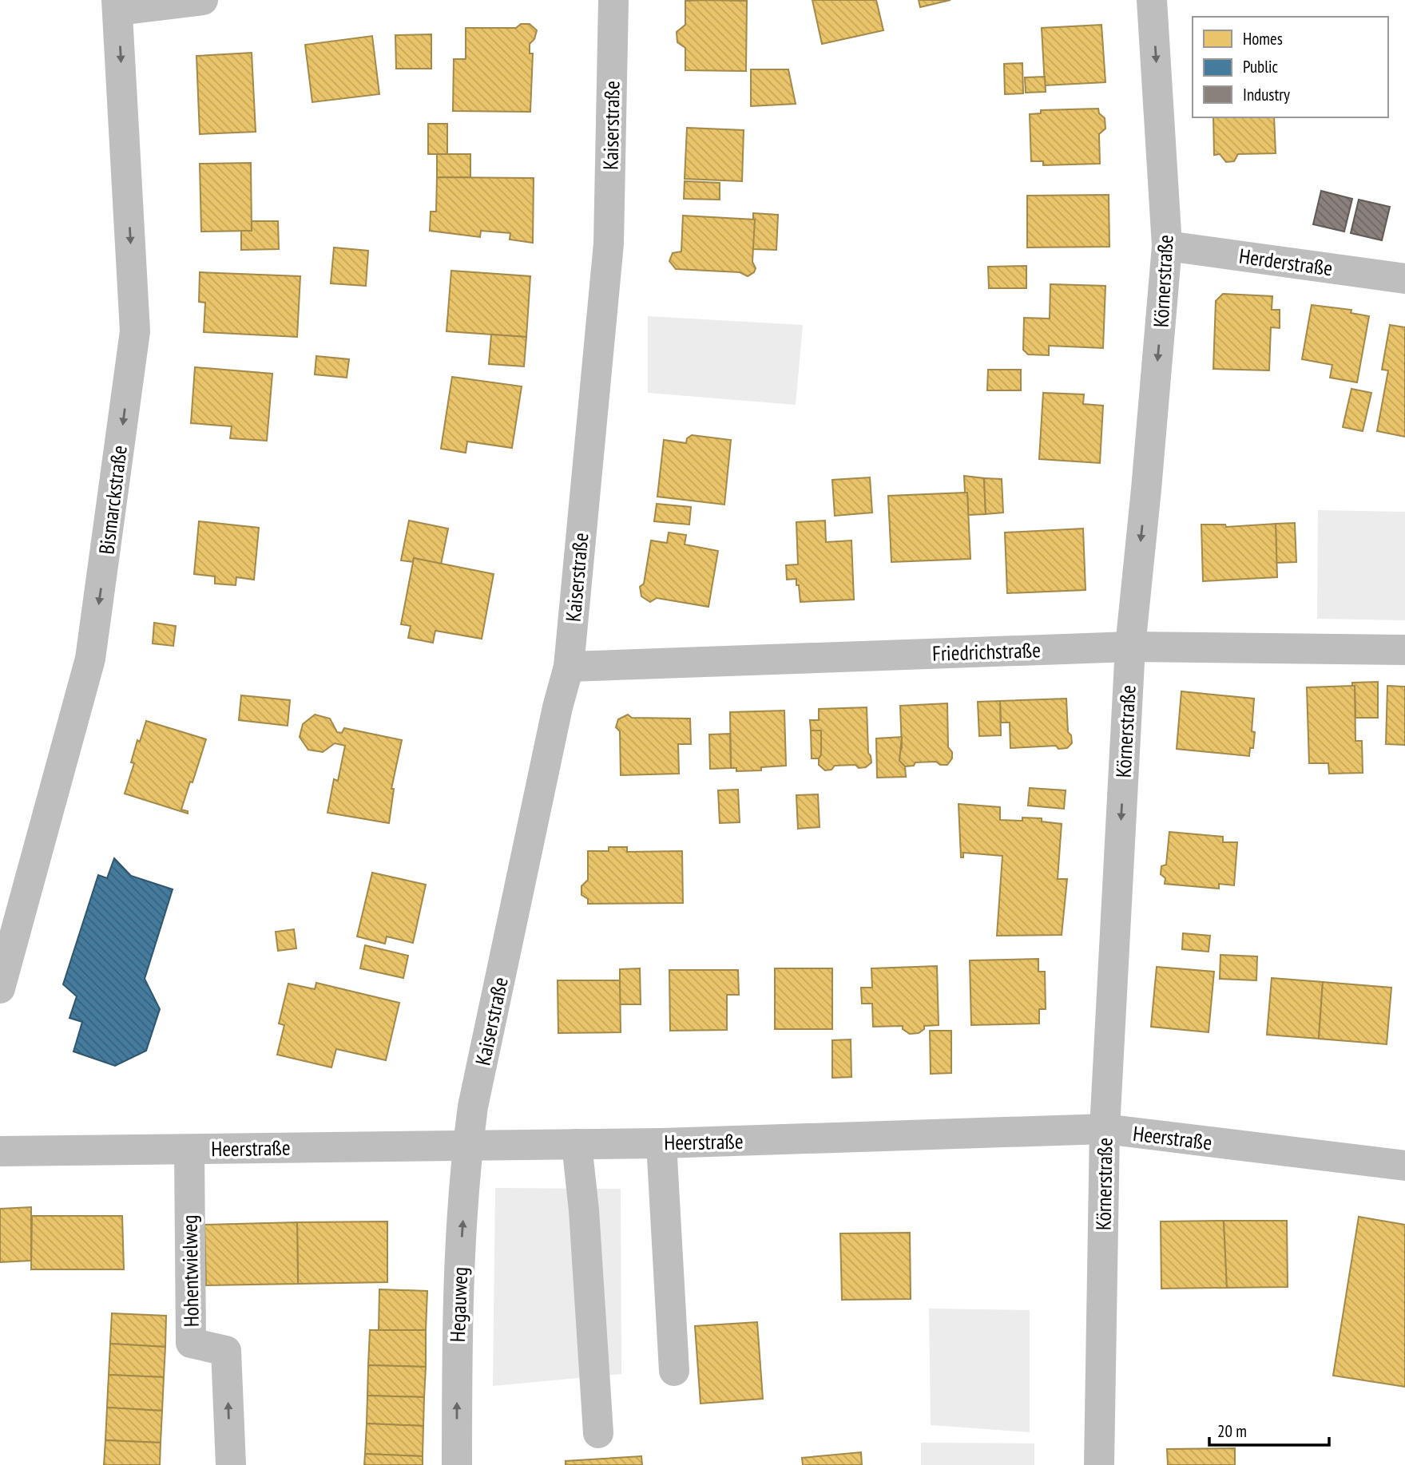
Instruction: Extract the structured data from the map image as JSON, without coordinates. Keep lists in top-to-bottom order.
{
  "streets": {
    "street": [
      "Kaiserstraße",
      "Herderstraße",
      "Körnerstraße",
      "Bismarckstraße",
      "Friedrichstraße",
      "Heerstraße",
      "Hohentwielweg",
      "Hegauweg"
    ]
  },
  "crossings": [
    ["Kaiserstraße", "Friedrichstraße"],
    ["Kaiserstraße", "Heerstraße"],
    ["Kaiserstraße", "Hegauweg"],
    ["Herderstraße", "Körnerstraße"],
    ["Körnerstraße", "Friedrichstraße"],
    ["Körnerstraße", "Heerstraße"],
    ["Heerstraße", "Hohentwielweg"],
    ["Heerstraße", "Hegauweg"]
  ],
  "one_way": ["Körnerstraße", "Bismarckstraße", "Hohentwielweg"],
  "legend": ["Homes", "Public", "Industry"],
  "scale_bar": "20 m"
}
